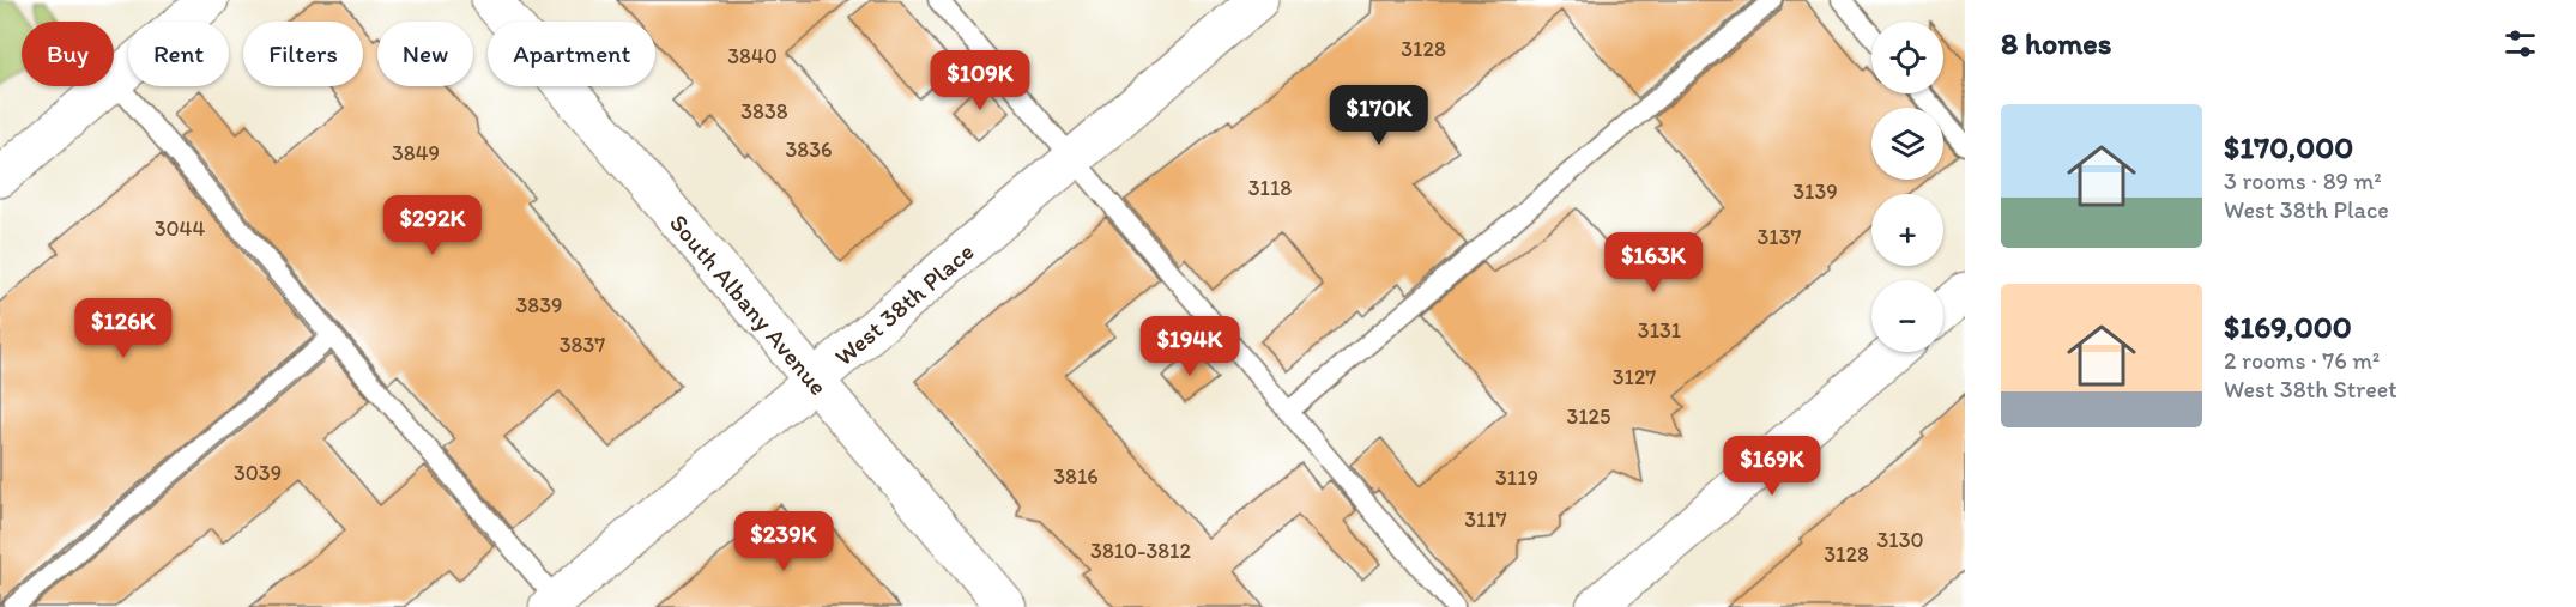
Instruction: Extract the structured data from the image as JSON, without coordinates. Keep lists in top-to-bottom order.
{
  "streets": {
    "street": ["South Albany Avenue", "West 38th Place"]
  },
  "crossings": [
    ["South Albany Avenue", "West 38th Place"]
  ],
  "house_numbers": [
    "3128",
    "3840",
    "3838",
    "3836",
    "3849",
    "3118",
    "3139",
    "3044",
    "3137",
    "3839",
    "3131",
    "3837",
    "3127",
    "3125",
    "3039",
    "3816",
    "3119",
    "3117",
    "3130",
    "3810-3812",
    "3128"
  ],
  "page": {
    "heading": "8 homes",
    "map_buttons": ["+", "−"],
    "chip": [
      "Buy",
      "Rent",
      "Filters",
      "New",
      "Apartment"
    ],
    "price": [
      "$109K",
      "$170K",
      "$292K",
      "$163K",
      "$126K",
      "$194K",
      "$169K",
      "$239K"
    ],
    "list": [
      {
        "name": "$170,000",
        "note": "3 rooms · 89 m² · West 38th Place"
      },
      {
        "name": "$169,000",
        "note": "2 rooms · 76 m² · West 38th Street"
      }
    ]
  }
}
